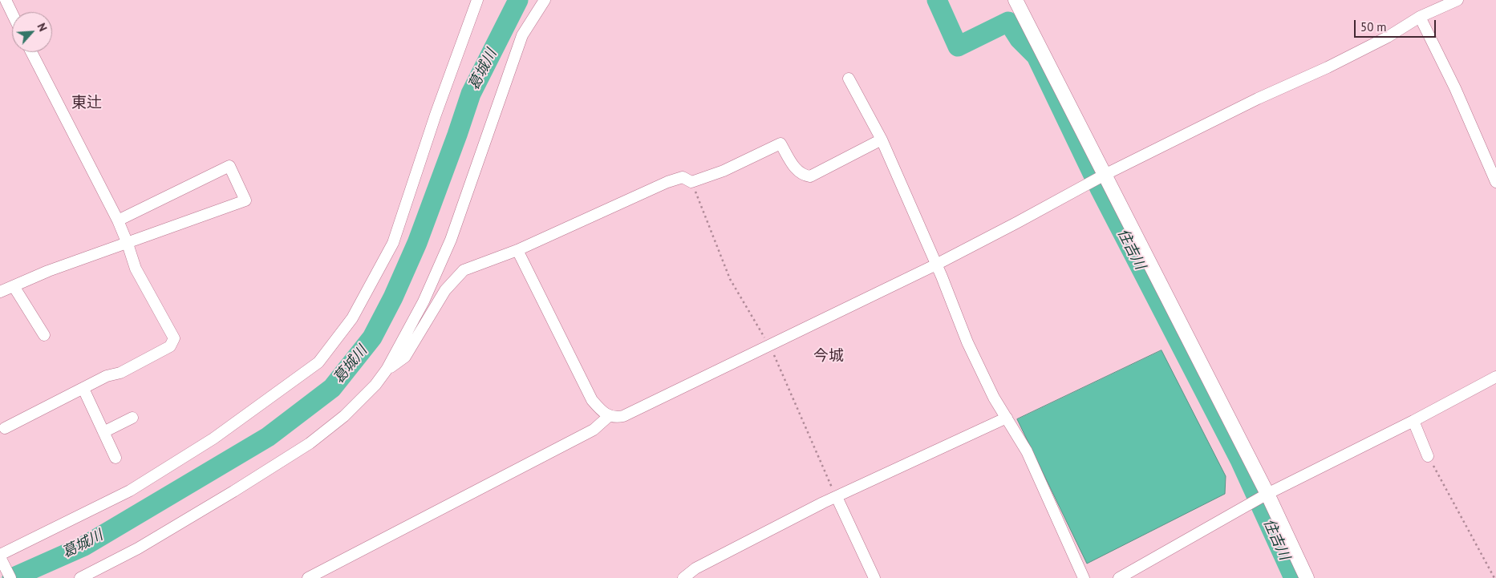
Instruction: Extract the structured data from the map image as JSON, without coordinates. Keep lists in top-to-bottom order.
{
  "districts": ["東辻", "今城"],
  "water": ["葛城川", "住吉川"],
  "scale_bar": "50 m",
  "north": "top right"
}
